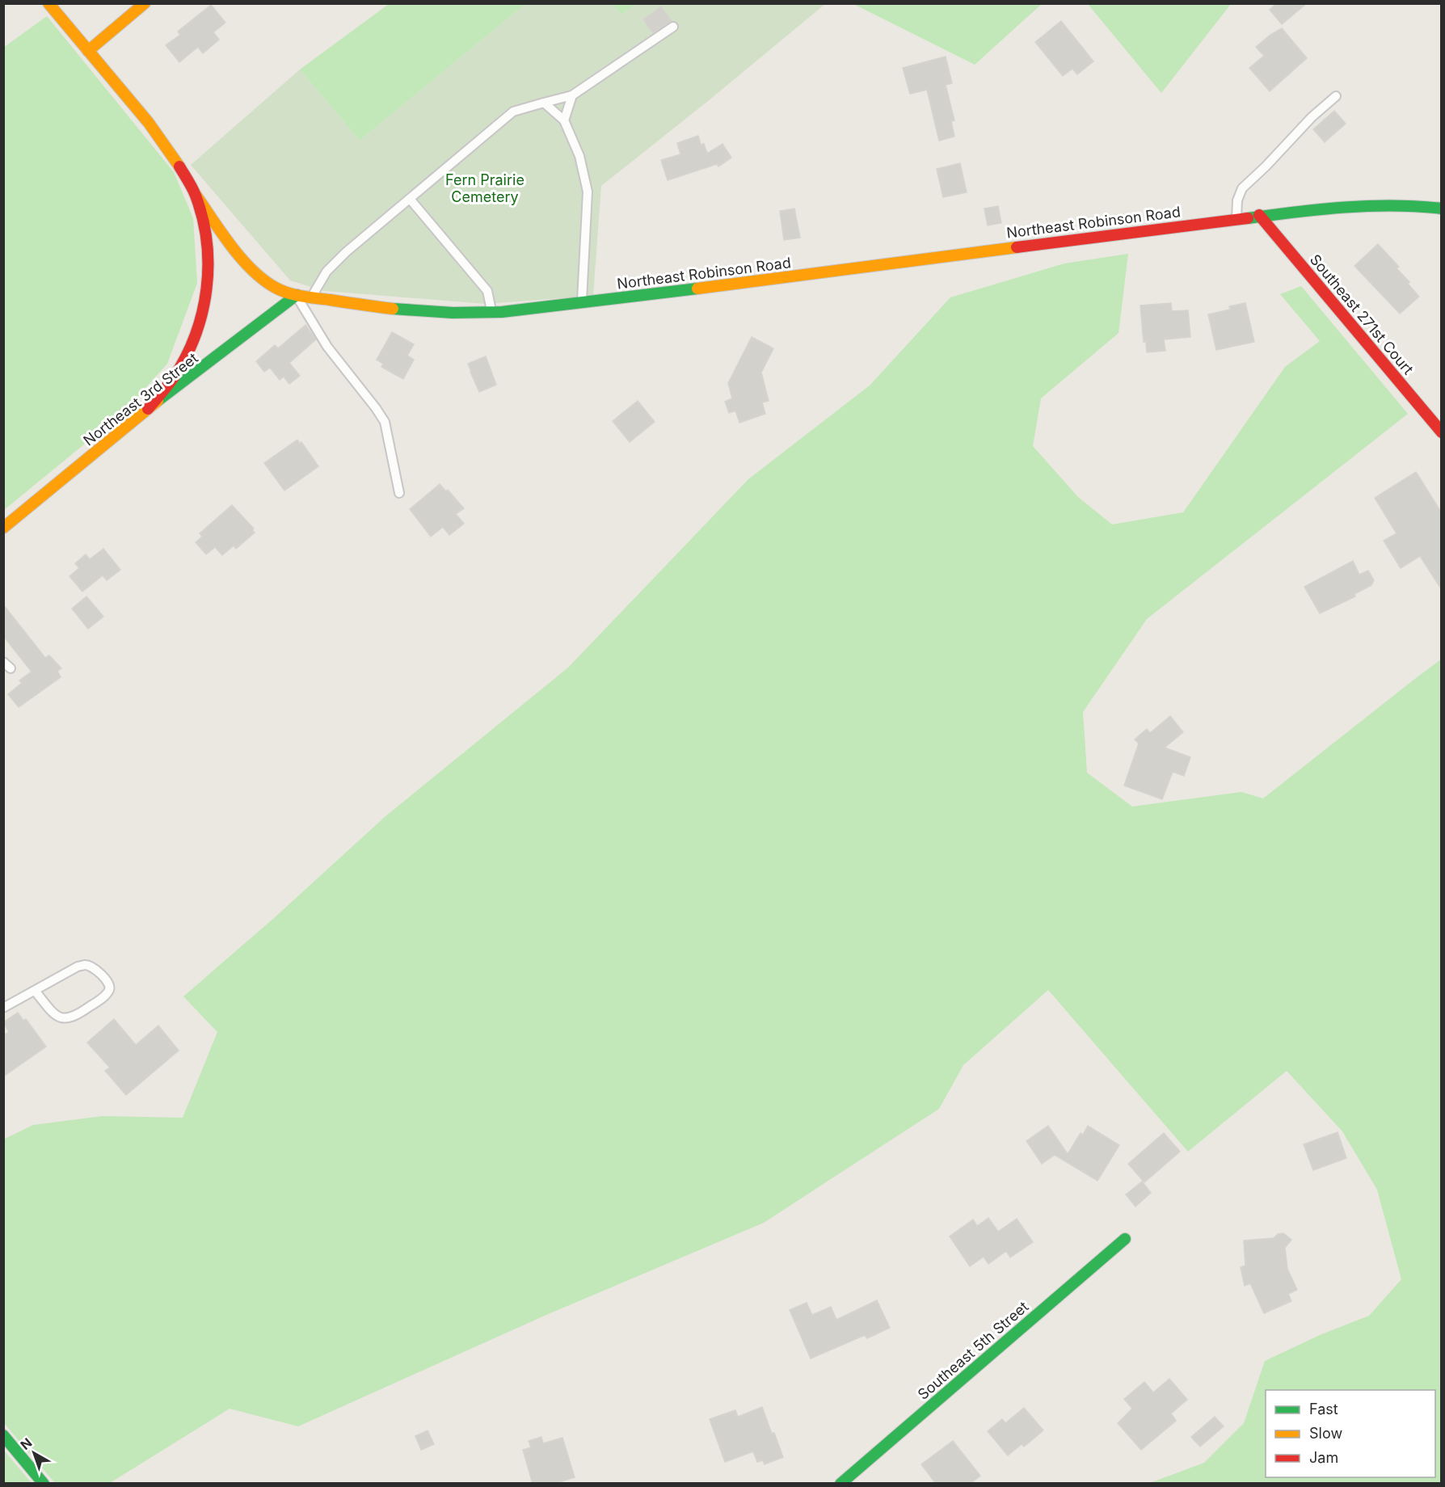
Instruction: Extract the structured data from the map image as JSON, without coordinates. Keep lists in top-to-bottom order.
{
  "streets": {
    "street": [
      "Northeast Robinson Road",
      "Southeast 271st Court",
      "Northeast 3rd Street",
      "Southeast 5th Street"
    ]
  },
  "crossings": [
    ["Northeast Robinson Road", "Southeast 271st Court"],
    ["Northeast Robinson Road", "Northeast 3rd Street"]
  ],
  "parks": ["Fern Prairie Cemetery"],
  "legend": ["Fast", "Slow", "Jam"],
  "north": "top left"
}
